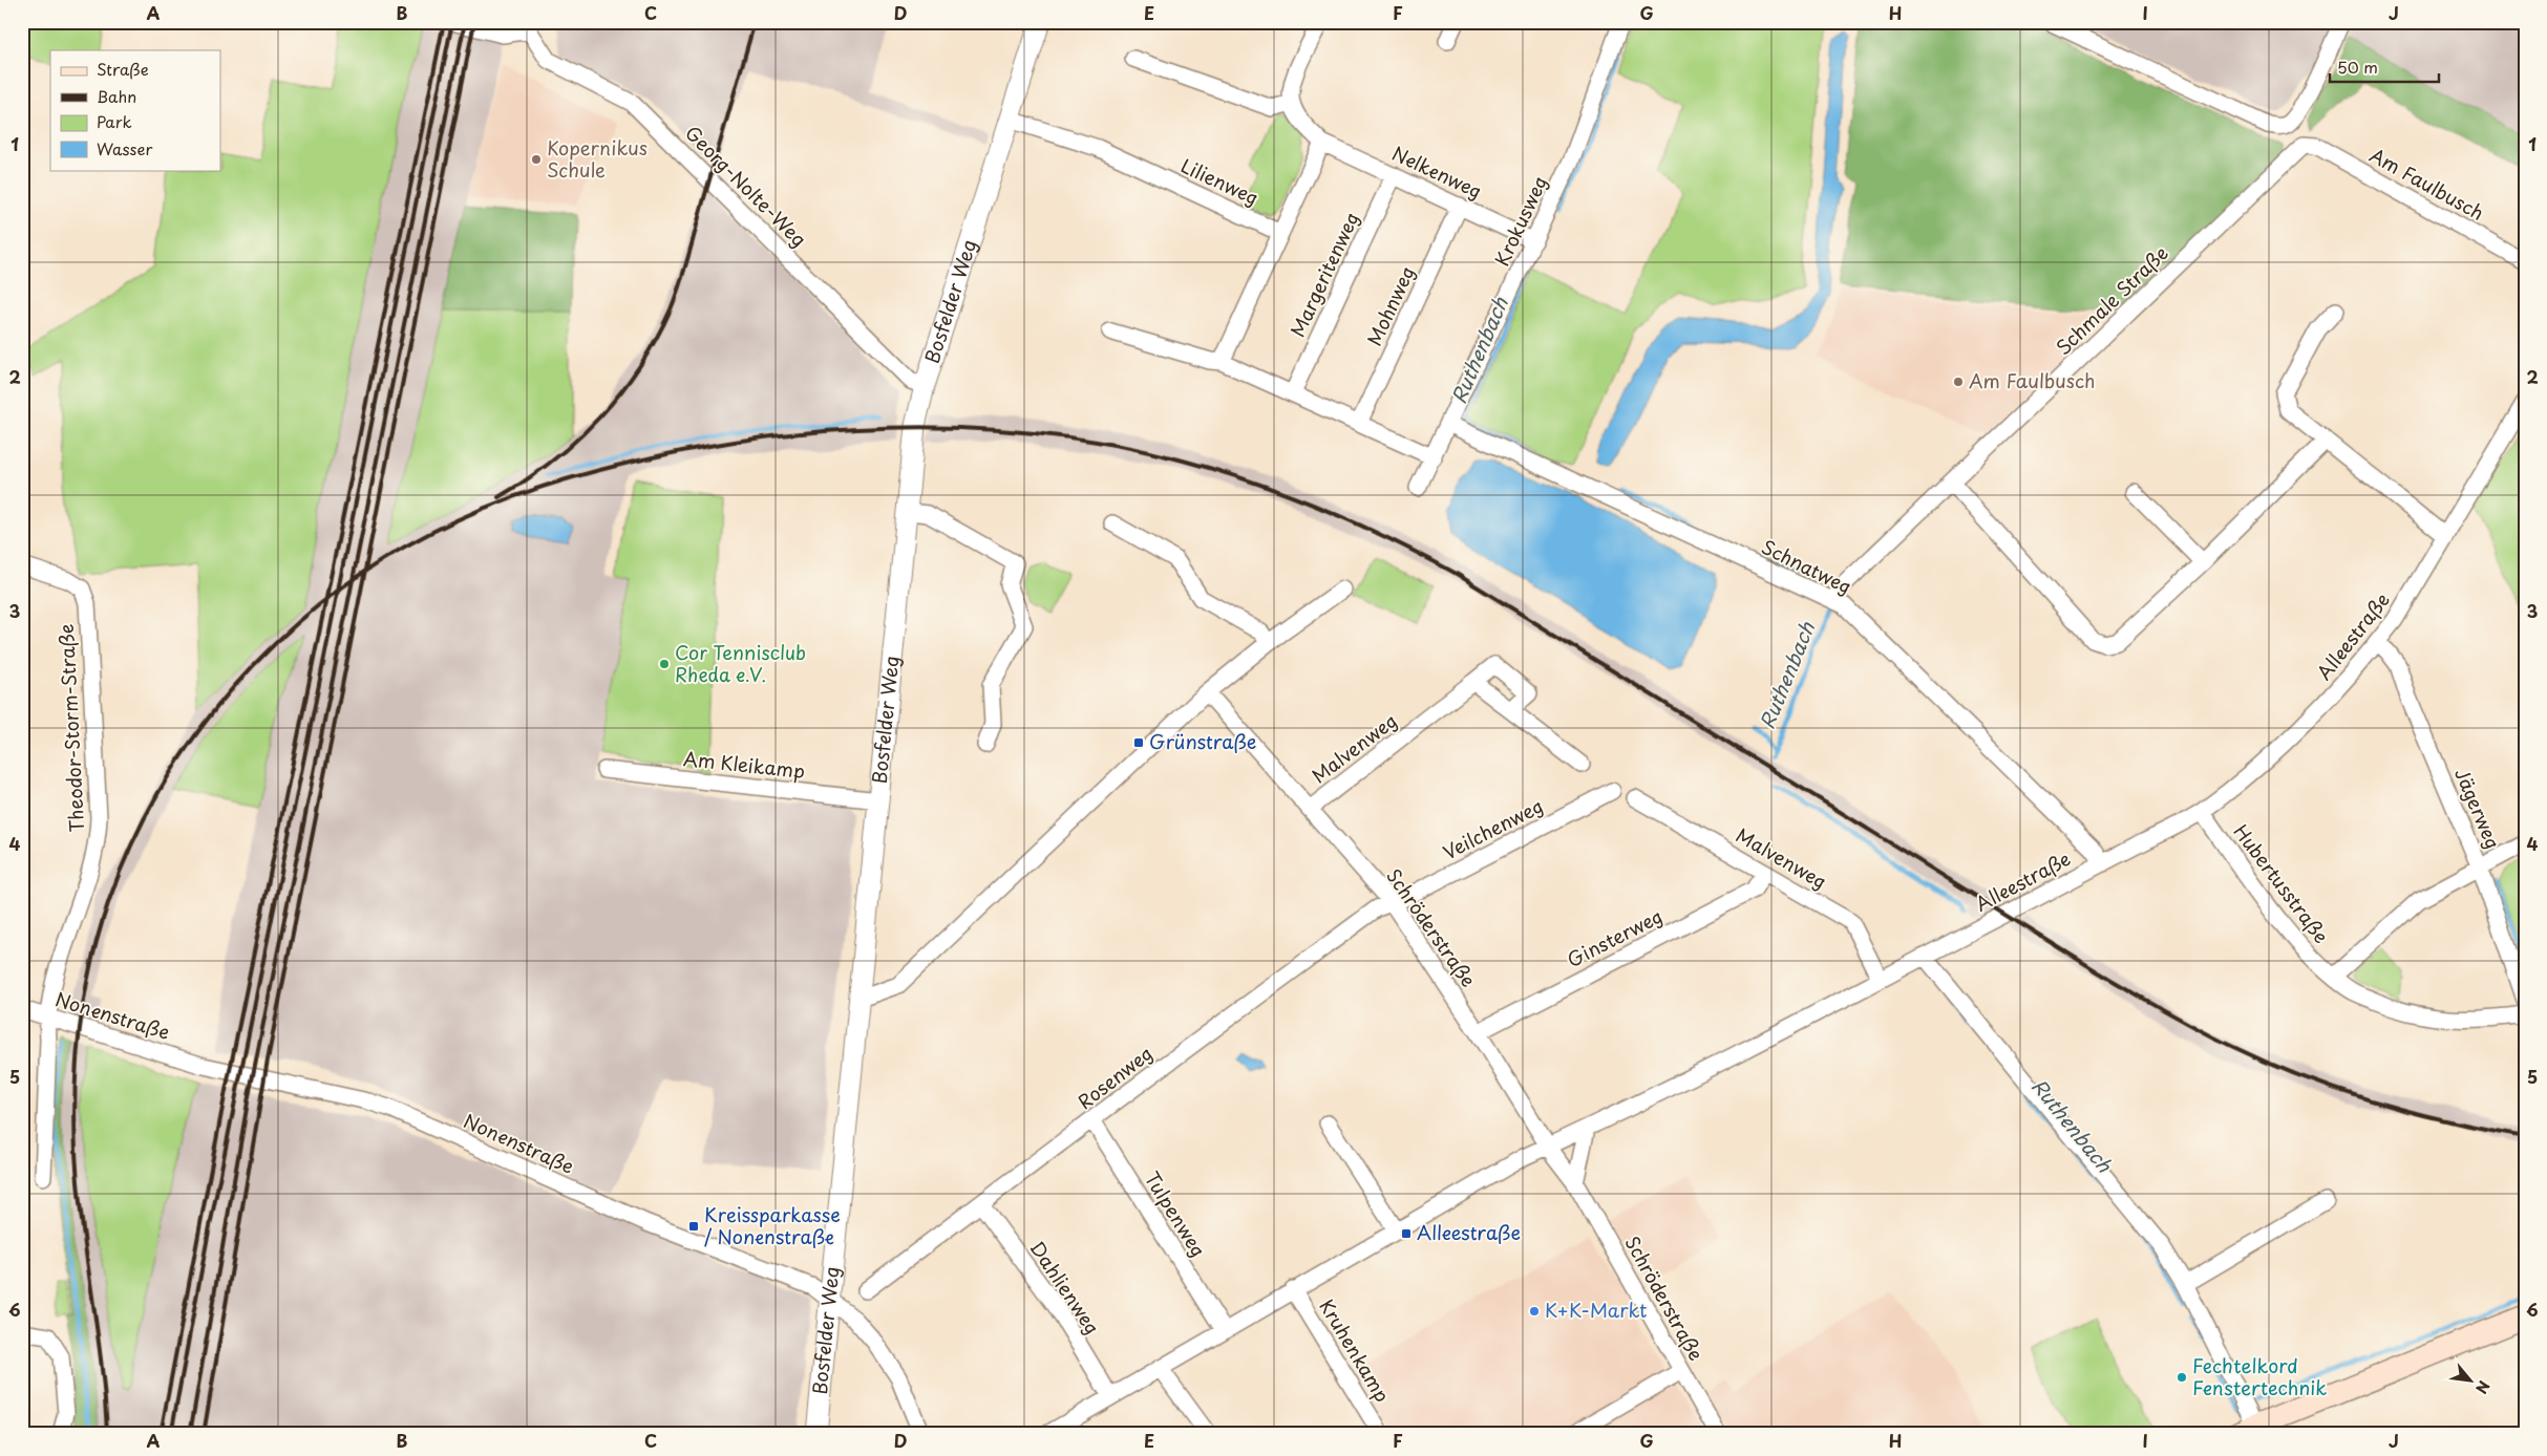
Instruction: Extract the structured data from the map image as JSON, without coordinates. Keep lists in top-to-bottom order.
{
  "streets": {
    "street": [
      "Nelkenweg",
      "Lilienweg",
      "Am Faulbusch",
      "Georg-Nolte-Weg",
      "Krokusweg",
      "Margeritenweg",
      "Bosfelder Weg",
      "Schmale Straße",
      "Mohnweg",
      "Schnatweg",
      "Alleestraße",
      "Theodor-Storm-Straße",
      "Malvenweg",
      "Am Kleikamp",
      "Jägerweg",
      "Veilchenweg",
      "Hubertusstraße",
      "Schröderstraße",
      "Ginsterweg",
      "Nonenstraße",
      "Rosenweg",
      "Tulpenweg",
      "Dahlienweg",
      "Kruhenkamp"
    ]
  },
  "crossings": [
    ["Nelkenweg", "Krokusweg"],
    ["Nelkenweg", "Margeritenweg"],
    ["Nelkenweg", "Mohnweg"],
    ["Lilienweg", "Bosfelder Weg"],
    ["Am Faulbusch", "Schmale Straße"],
    ["Georg-Nolte-Weg", "Bosfelder Weg"],
    ["Krokusweg", "Schnatweg"],
    ["Bosfelder Weg", "Am Kleikamp"],
    ["Bosfelder Weg", "Nonenstraße"],
    ["Schmale Straße", "Schnatweg"],
    ["Schnatweg", "Alleestraße"],
    ["Alleestraße", "Malvenweg"],
    ["Alleestraße", "Jägerweg"],
    ["Alleestraße", "Hubertusstraße"],
    ["Alleestraße", "Schröderstraße"],
    ["Alleestraße", "Tulpenweg"],
    ["Alleestraße", "Dahlienweg"],
    ["Alleestraße", "Kruhenkamp"],
    ["Theodor-Storm-Straße", "Nonenstraße"],
    ["Malvenweg", "Schröderstraße"],
    ["Malvenweg", "Ginsterweg"],
    ["Veilchenweg", "Schröderstraße"],
    ["Veilchenweg", "Rosenweg"],
    ["Schröderstraße", "Ginsterweg"],
    ["Schröderstraße", "Rosenweg"],
    ["Rosenweg", "Tulpenweg"],
    ["Rosenweg", "Dahlienweg"]
  ],
  "water": ["Ruthenbach"],
  "places": {
    "other": [
      "Kopernikus Schule",
      "Am Faulbusch",
      "Cor Tennisclub Rheda e.V.",
      "K+K-Markt",
      "Fechtelkord Fenstertechnik"
    ],
    "transit": ["Grünstraße", "Kreissparkasse / Nonenstraße", "Alleestraße"]
  },
  "legend": [
    "Straße",
    "Bahn",
    "Park",
    "Wasser"
  ],
  "scale_bar": "50 m",
  "north": "bottom right",
  "grid": {
    "columns": [
      "A",
      "B",
      "C",
      "D",
      "E",
      "F",
      "G",
      "H",
      "I",
      "J"
    ],
    "rows": [
      "1",
      "2",
      "3",
      "4",
      "5",
      "6"
    ]
  }
}
